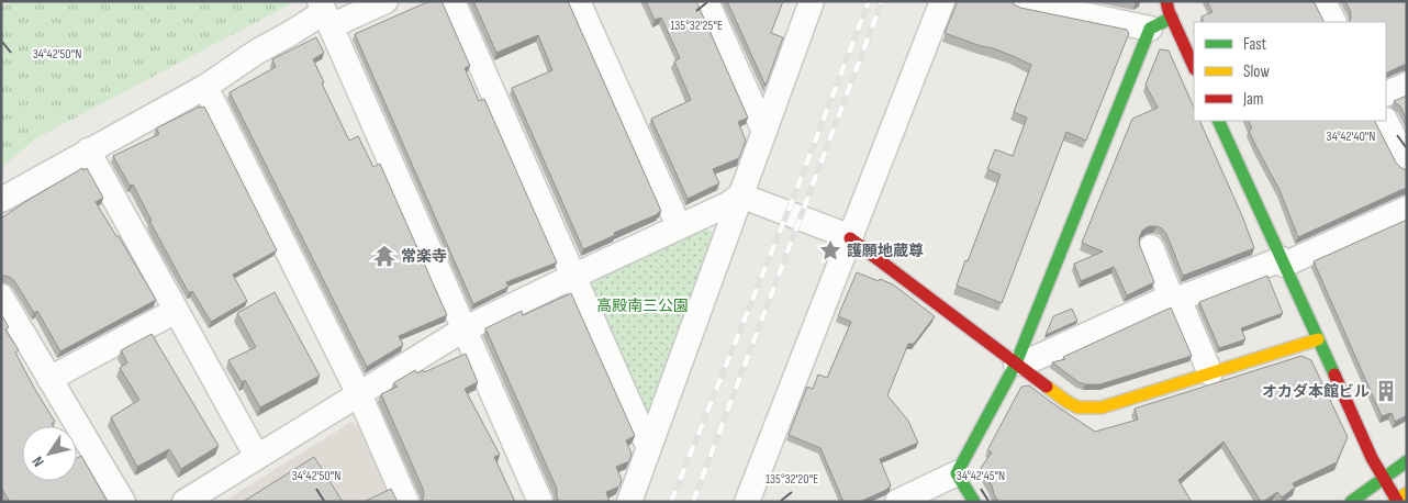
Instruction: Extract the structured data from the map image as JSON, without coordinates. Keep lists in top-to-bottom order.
{
  "parks": ["高殿南三公園"],
  "places": {
    "place": ["護願地蔵尊"],
    "temple": ["常楽寺"],
    "building": ["オカダ本館ビル"]
  },
  "legend": ["Fast", "Slow", "Jam"],
  "north": "bottom left",
  "coordinates": [
    "135°32'25\"E",
    "34°42'50\"N",
    "34°42'40\"N",
    "34°42'45\"N",
    "135°32'20\"E"
  ]
}
